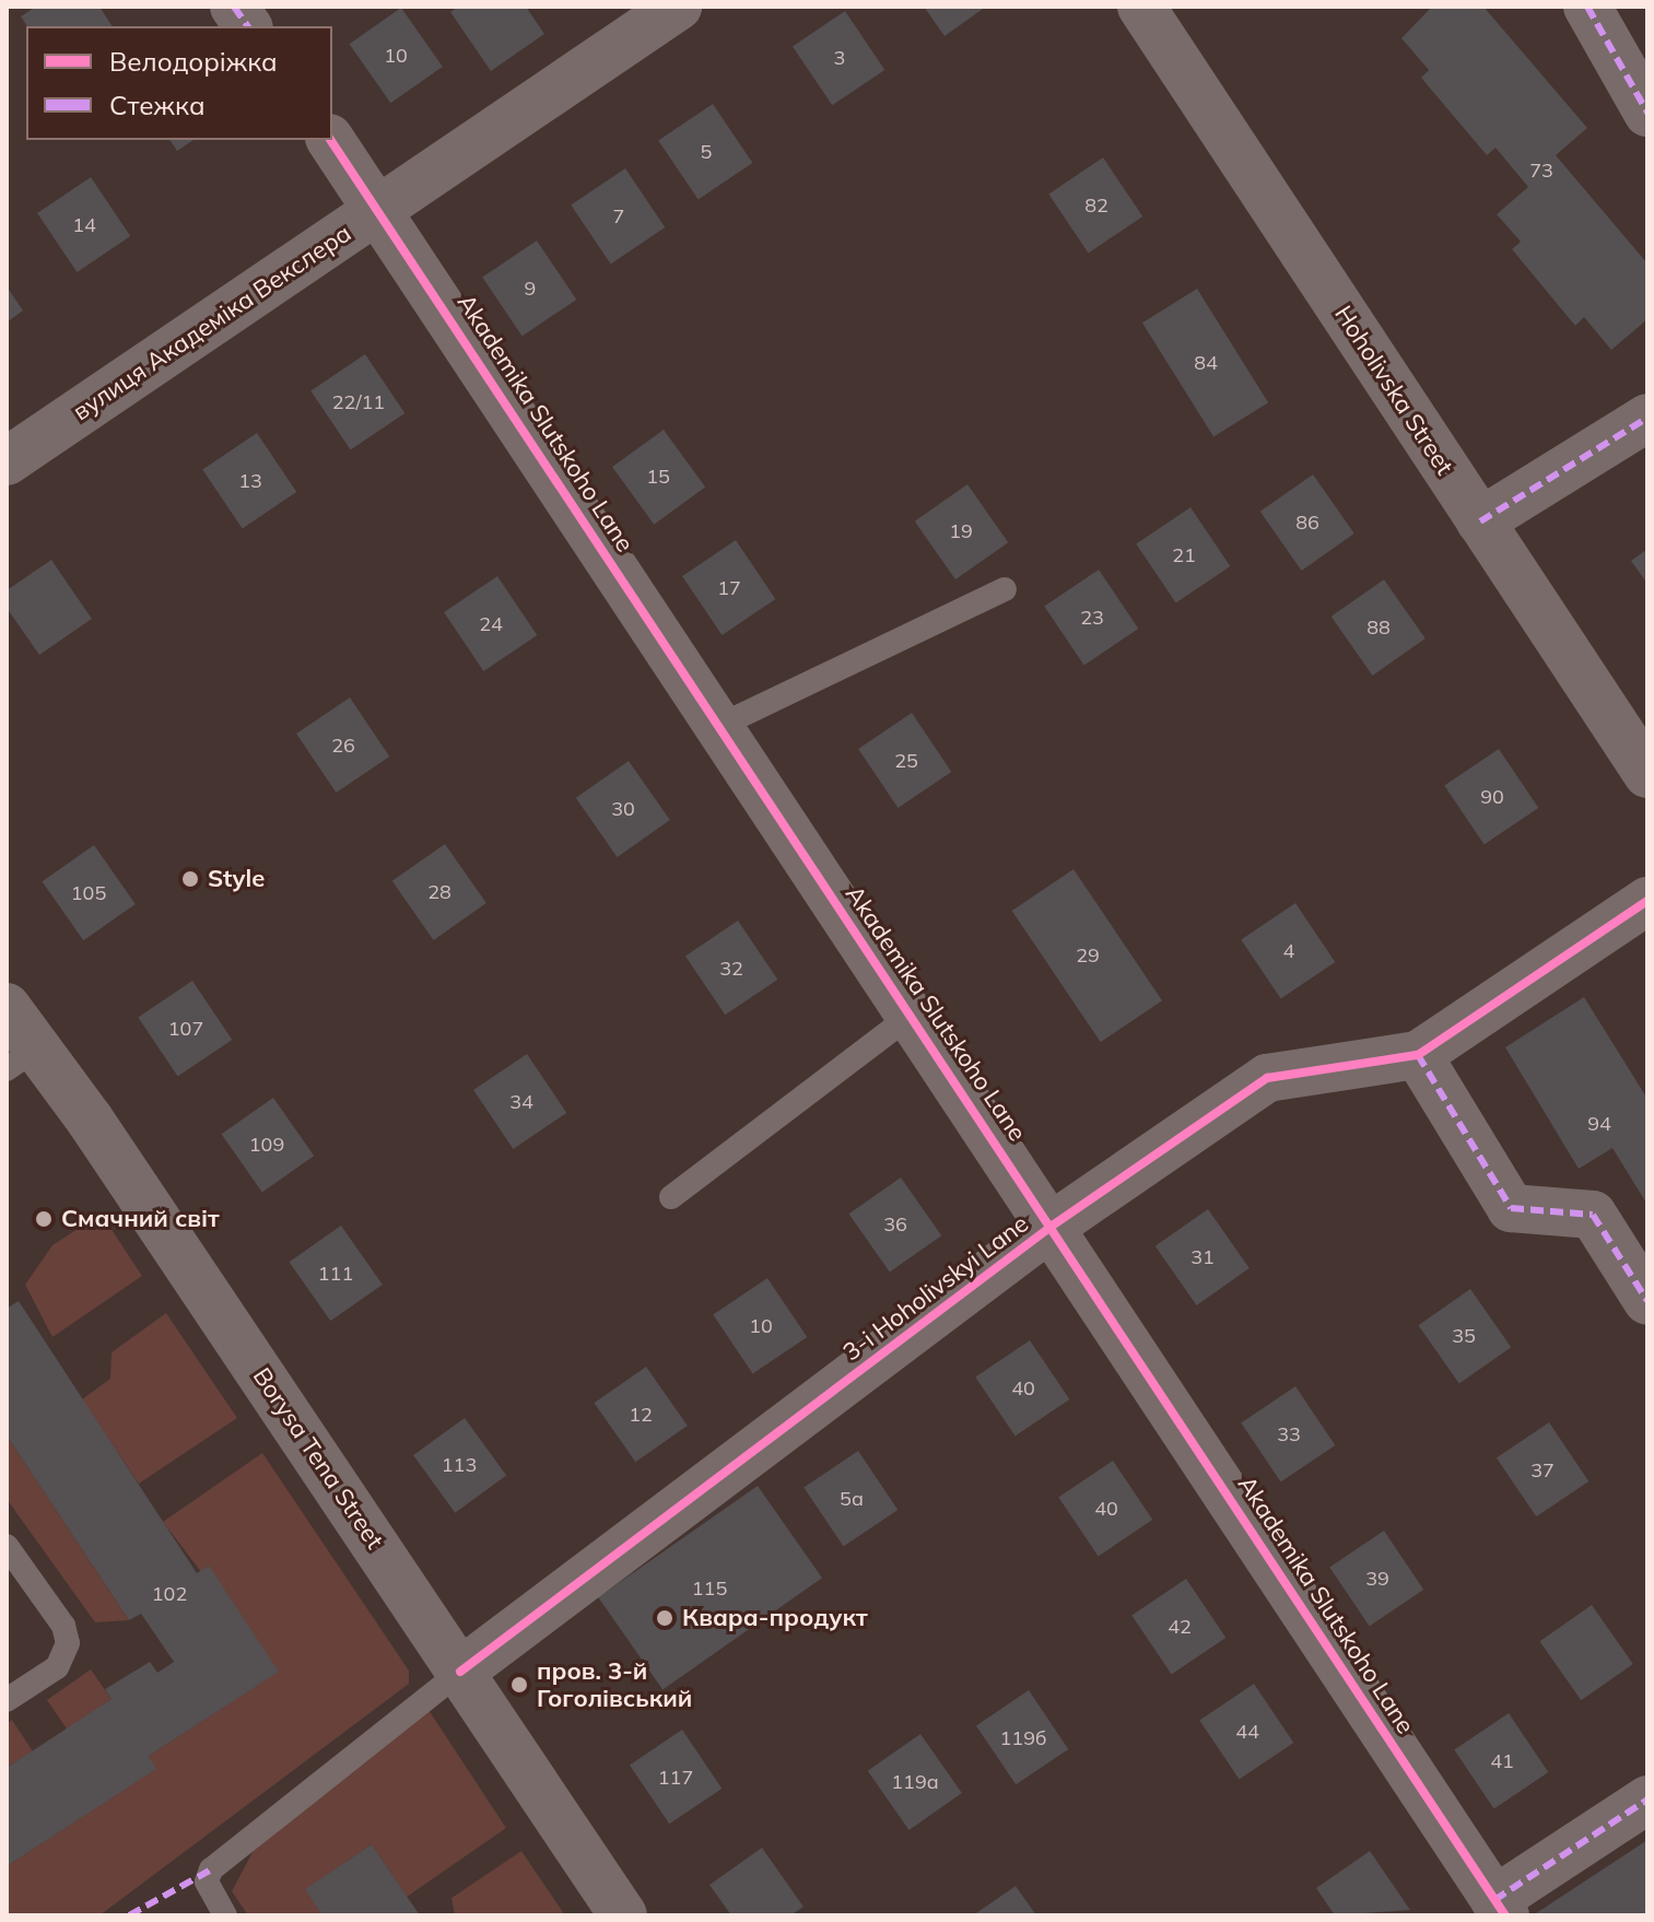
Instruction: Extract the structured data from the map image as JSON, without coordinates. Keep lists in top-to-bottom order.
{
  "streets": {
    "street": [
      "вулиця Академіка Векслера",
      "Hoholivska Street",
      "Akademika Slutskoho Lane",
      "3-i Hoholivskyi Lane",
      "Borysa Tena Street"
    ]
  },
  "crossings": [
    ["вулиця Академіка Векслера", "Akademika Slutskoho Lane"],
    ["Akademika Slutskoho Lane", "3-i Hoholivskyi Lane"],
    ["3-i Hoholivskyi Lane", "Borysa Tena Street"]
  ],
  "places": [
    "Style",
    "Смачний світ",
    "Квара-продукт",
    "пров. 3-й Гоголівський"
  ],
  "house_numbers": [
    "10",
    "3",
    "5",
    "73",
    "82",
    "7",
    "14",
    "9",
    "84",
    "22/11",
    "15",
    "13",
    "86",
    "19",
    "21",
    "17",
    "23",
    "24",
    "88",
    "26",
    "25",
    "90",
    "30",
    "28",
    "105",
    "4",
    "29",
    "32",
    "107",
    "34",
    "94",
    "109",
    "36",
    "31",
    "111",
    "10",
    "35",
    "40",
    "12",
    "33",
    "113",
    "37",
    "5а",
    "40",
    "39",
    "115",
    "102",
    "42",
    "44",
    "119б",
    "41",
    "117",
    "119а"
  ],
  "legend": ["Велодоріжка", "Стежка"]
}
